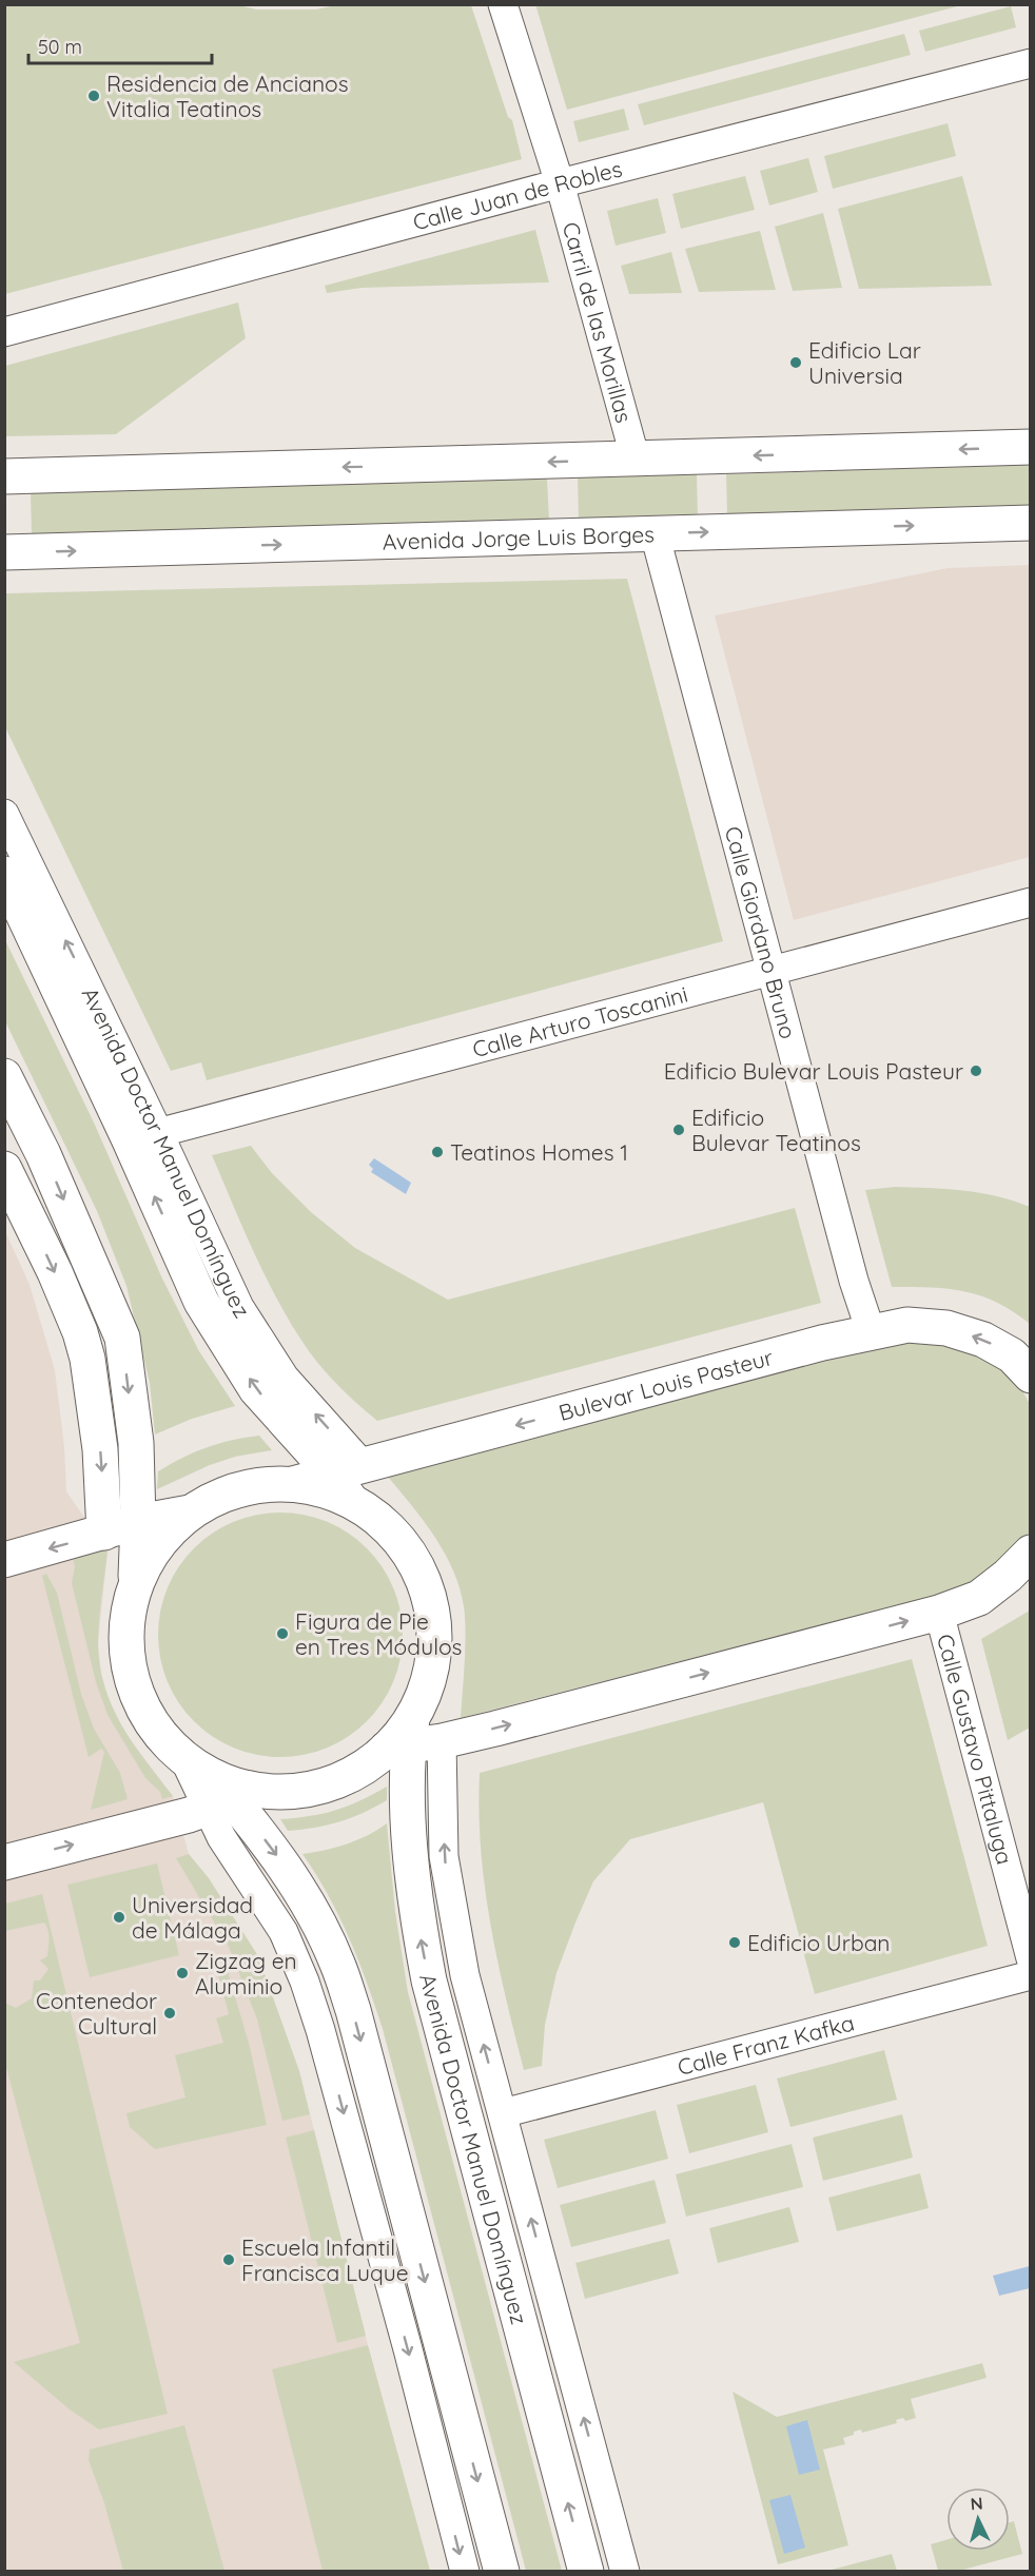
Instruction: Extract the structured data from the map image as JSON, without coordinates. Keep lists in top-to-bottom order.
{
  "streets": {
    "main road": ["Avenida Jorge Luis Borges", "Avenida Doctor Manuel Domínguez", "Bulevar Louis Pasteur"],
    "street": [
      "Calle Juan de Robles",
      "Carril de las Morillas",
      "Calle Giordano Bruno",
      "Calle Arturo Toscanini",
      "Calle Gustavo Pittaluga",
      "Calle Franz Kafka"
    ]
  },
  "crossings": [
    ["Calle Juan de Robles", "Carril de las Morillas"],
    ["Avenida Jorge Luis Borges", "Calle Giordano Bruno"],
    ["Calle Giordano Bruno", "Calle Arturo Toscanini"],
    ["Calle Giordano Bruno", "Bulevar Louis Pasteur"],
    ["Calle Arturo Toscanini", "Avenida Doctor Manuel Domínguez"],
    ["Avenida Doctor Manuel Domínguez", "Bulevar Louis Pasteur"],
    ["Avenida Doctor Manuel Domínguez", "Calle Franz Kafka"]
  ],
  "places": [
    "Residencia de Ancianos Vitalia Teatinos",
    "Edificio Lar Universia",
    "Edificio Bulevar Louis Pasteur",
    "Edificio Bulevar Teatinos",
    "Teatinos Homes 1",
    "Figura de Pie en Tres Módulos",
    "Universidad de Málaga",
    "Edificio Urban",
    "Zigzag en Aluminio",
    "Contenedor Cultural",
    "Escuela Infantil Francisca Luque"
  ],
  "scale_bar": "50 m",
  "north": "top"
}
